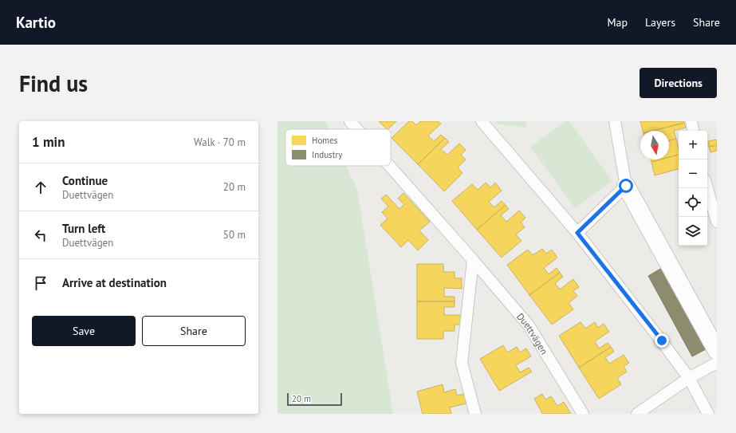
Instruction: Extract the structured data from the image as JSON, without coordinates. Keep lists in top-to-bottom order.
{
  "streets": {
    "lane": ["Duettvägen"]
  },
  "legend": ["Homes", "Industry"],
  "scale_bar": "20 m",
  "north": "bottom",
  "page": {
    "header": "Kartio",
    "nav": ["Map", "Layers", "Share"],
    "buttons": [
      "Directions",
      ["Save", "Share"]
    ],
    "title": "Find us",
    "heading": ["1 min", "Walk · 70 m"],
    "map_buttons": ["+", "−"],
    "list": [
      ["Continue", "Duettvägen", "20 m"],
      ["Turn left", "Duettvägen", "50 m"],
      "Arrive at destination"
    ],
    "scale": "20 m"
  }
}
